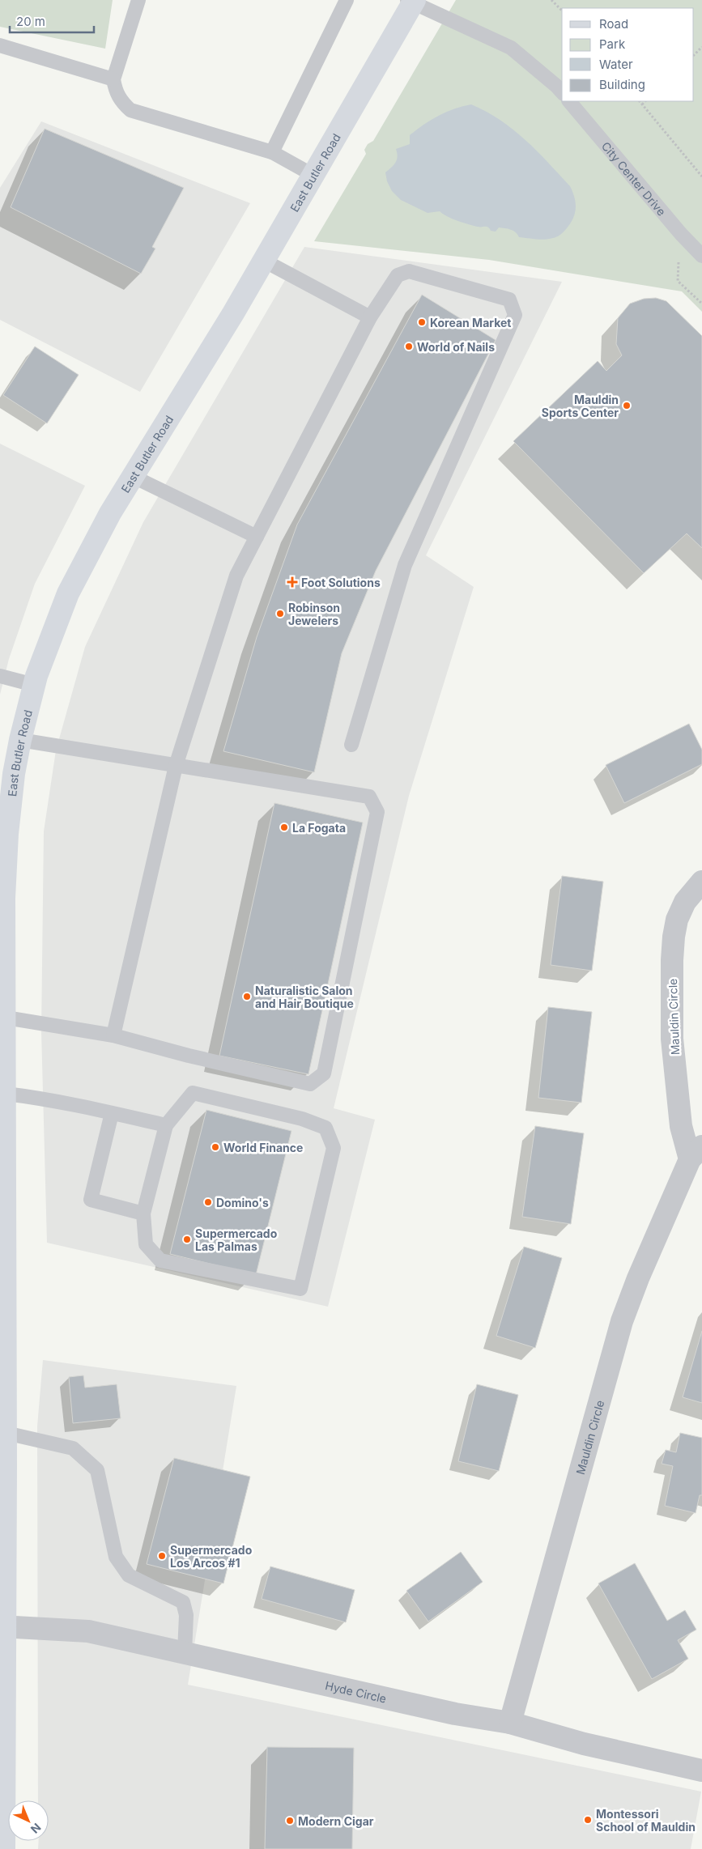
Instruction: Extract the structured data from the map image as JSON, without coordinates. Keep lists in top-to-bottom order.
{
  "streets": {
    "main road": ["East Butler Road"],
    "street": ["Mauldin Circle", "Hyde Circle"],
    "lane": ["City Center Drive"]
  },
  "crossings": [
    ["East Butler Road", "Hyde Circle"],
    ["Mauldin Circle", "Hyde Circle"]
  ],
  "places": {
    "other": [
      "Korean Market",
      "World of Nails",
      "Mauldin Sports Center",
      "Robinson Jewelers",
      "La Fogata",
      "Naturalistic Salon and Hair Boutique",
      "World Finance",
      "Domino's",
      "Supermercado Las Palmas",
      "Supermercado Los Arcos #1",
      "Montessori School of Mauldin",
      "Modern Cigar"
    ],
    "health": ["Foot Solutions"]
  },
  "legend": [
    "Road",
    "Park",
    "Water",
    "Building"
  ],
  "scale_bar": "20 m",
  "north": "bottom right"
}
